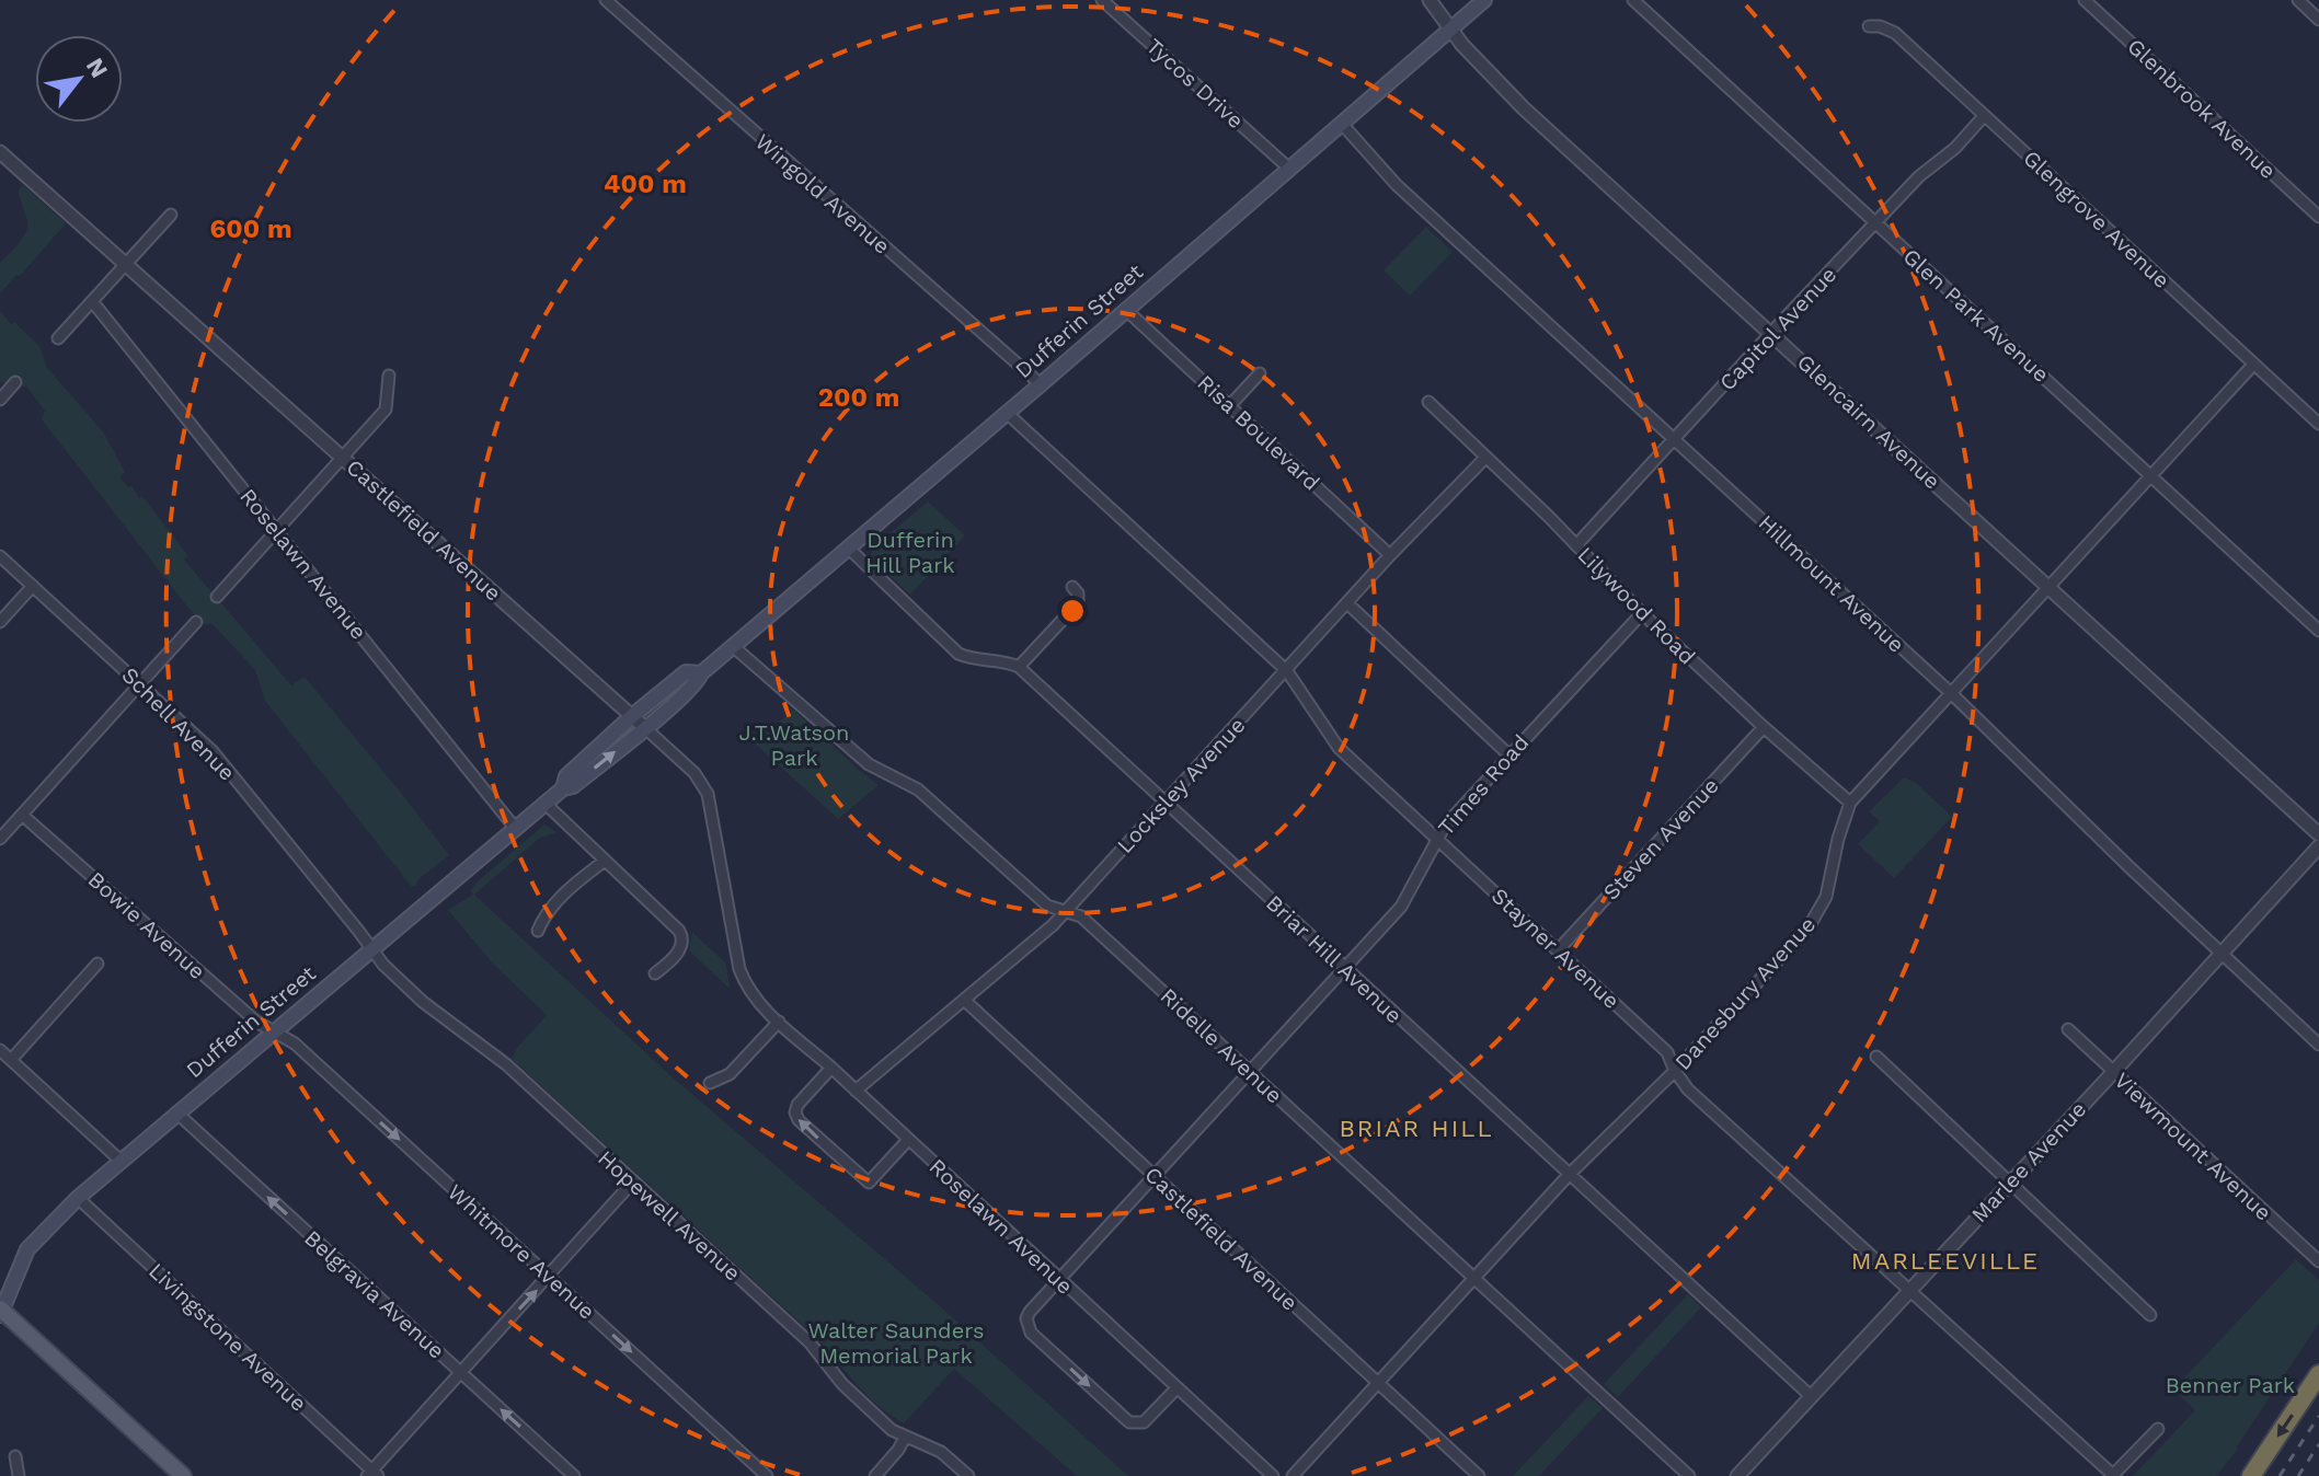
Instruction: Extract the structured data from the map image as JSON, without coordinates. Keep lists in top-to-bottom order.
{
  "streets": {
    "main road": ["Dufferin Street"],
    "street": [
      "Tycos Drive",
      "Glenbrook Avenue",
      "Wingold Avenue",
      "Glengrove Avenue",
      "Glen Park Avenue",
      "Capitol Avenue",
      "Glencairn Avenue",
      "Risa Boulevard",
      "Castlefield Avenue",
      "Roselawn Avenue",
      "Hillmount Avenue",
      "Lilywood Road",
      "Schell Avenue",
      "Locksley Avenue",
      "Times Road",
      "Steven Avenue",
      "Bowie Avenue",
      "Stayner Avenue",
      "Briar Hill Avenue",
      "Danesbury Avenue",
      "Ridelle Avenue",
      "Viewmount Avenue",
      "Marlee Avenue",
      "Hopewell Avenue",
      "Whitmore Avenue",
      "Belgravia Avenue",
      "Livingstone Avenue"
    ]
  },
  "crossings": [
    ["Tycos Drive", "Dufferin Street"],
    ["Wingold Avenue", "Dufferin Street"],
    ["Glengrove Avenue", "Capitol Avenue"],
    ["Glengrove Avenue", "Danesbury Avenue"],
    ["Glen Park Avenue", "Capitol Avenue"],
    ["Glen Park Avenue", "Danesbury Avenue"],
    ["Dufferin Street", "Glencairn Avenue"],
    ["Dufferin Street", "Risa Boulevard"],
    ["Dufferin Street", "Castlefield Avenue"],
    ["Dufferin Street", "Roselawn Avenue"],
    ["Dufferin Street", "Hillmount Avenue"],
    ["Dufferin Street", "Schell Avenue"],
    ["Dufferin Street", "Bowie Avenue"],
    ["Dufferin Street", "Stayner Avenue"],
    ["Dufferin Street", "Ridelle Avenue"],
    ["Dufferin Street", "Hopewell Avenue"],
    ["Dufferin Street", "Whitmore Avenue"],
    ["Dufferin Street", "Belgravia Avenue"],
    ["Dufferin Street", "Livingstone Avenue"],
    ["Capitol Avenue", "Glencairn Avenue"],
    ["Capitol Avenue", "Hillmount Avenue"],
    ["Capitol Avenue", "Lilywood Road"],
    ["Glencairn Avenue", "Danesbury Avenue"],
    ["Risa Boulevard", "Locksley Avenue"],
    ["Castlefield Avenue", "Roselawn Avenue"],
    ["Castlefield Avenue", "Locksley Avenue"],
    ["Castlefield Avenue", "Times Road"],
    ["Castlefield Avenue", "Danesbury Avenue"],
    ["Roselawn Avenue", "Locksley Avenue"],
    ["Roselawn Avenue", "Times Road"],
    ["Hillmount Avenue", "Danesbury Avenue"],
    ["Hillmount Avenue", "Marlee Avenue"],
    ["Lilywood Road", "Locksley Avenue"],
    ["Lilywood Road", "Times Road"],
    ["Lilywood Road", "Steven Avenue"],
    ["Lilywood Road", "Danesbury Avenue"],
    ["Schell Avenue", "Hopewell Avenue"],
    ["Locksley Avenue", "Stayner Avenue"],
    ["Locksley Avenue", "Briar Hill Avenue"],
    ["Locksley Avenue", "Ridelle Avenue"],
    ["Times Road", "Stayner Avenue"],
    ["Times Road", "Briar Hill Avenue"],
    ["Times Road", "Ridelle Avenue"],
    ["Steven Avenue", "Stayner Avenue"],
    ["Bowie Avenue", "Whitmore Avenue"],
    ["Stayner Avenue", "Danesbury Avenue"],
    ["Stayner Avenue", "Marlee Avenue"],
    ["Briar Hill Avenue", "Danesbury Avenue"],
    ["Briar Hill Avenue", "Marlee Avenue"],
    ["Danesbury Avenue", "Ridelle Avenue"],
    ["Viewmount Avenue", "Marlee Avenue"]
  ],
  "one_way": ["Whitmore Avenue", "Belgravia Avenue"],
  "districts": ["BRIAR HILL", "MARLEEVILLE"],
  "parks": [
    "Dufferin Hill Park",
    "J.T.Watson Park",
    "Walter Saunders Memorial Park",
    "Benner Park"
  ],
  "north": "top right",
  "rings": ["400 m", "600 m", "200 m"]
}
